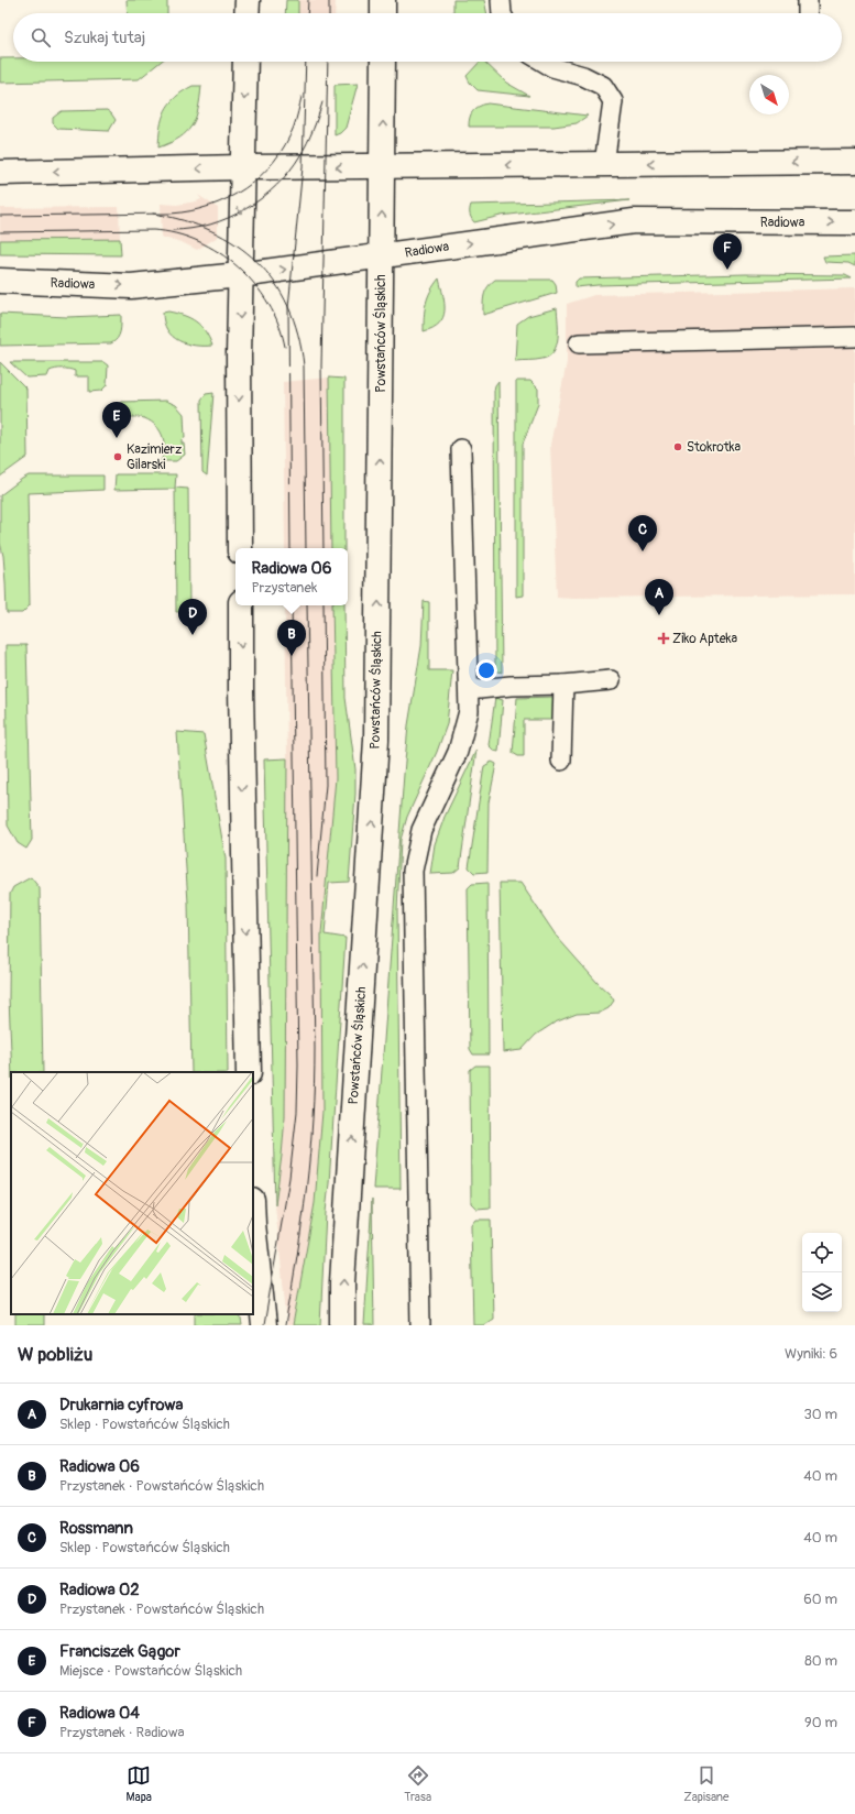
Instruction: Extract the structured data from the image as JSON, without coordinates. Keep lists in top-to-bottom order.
{
  "streets": {
    "main road": ["Radiowa", "Powstańców Śląskich"]
  },
  "crossings": [
    ["Radiowa", "Powstańców Śląskich"]
  ],
  "places": {
    "other": ["Stokrotka", "Kazimierz Gilarski"],
    "health": ["Ziko Apteka"]
  },
  "north": "bottom right",
  "page": {
    "search": "Szukaj tutaj",
    "pins": [
      "F",
      "E",
      "C",
      "A",
      "D",
      "B"
    ],
    "popup": ["Radiowa 06", "Przystanek"],
    "heading": ["W pobliżu", "Wyniki: 6"],
    "list": [
      {
        "mark": "A",
        "name": "Drukarnia cyfrowa",
        "note": "Sklep · Powstańców Śląskich",
        "value": "30 m"
      },
      {
        "mark": "B",
        "name": "Radiowa 06",
        "note": "Przystanek · Powstańców Śląskich",
        "value": "40 m"
      },
      {
        "mark": "C",
        "name": "Rossmann",
        "note": "Sklep · Powstańców Śląskich",
        "value": "40 m"
      },
      {
        "mark": "D",
        "name": "Radiowa 02",
        "note": "Przystanek · Powstańców Śląskich",
        "value": "60 m"
      },
      {
        "mark": "E",
        "name": "Franciszek Gągor",
        "note": "Miejsce · Powstańców Śląskich",
        "value": "80 m"
      },
      {
        "mark": "F",
        "name": "Radiowa 04",
        "note": "Przystanek · Radiowa",
        "value": "90 m"
      }
    ],
    "nav": ["Mapa", "Trasa", "Zapisane"]
  }
}
